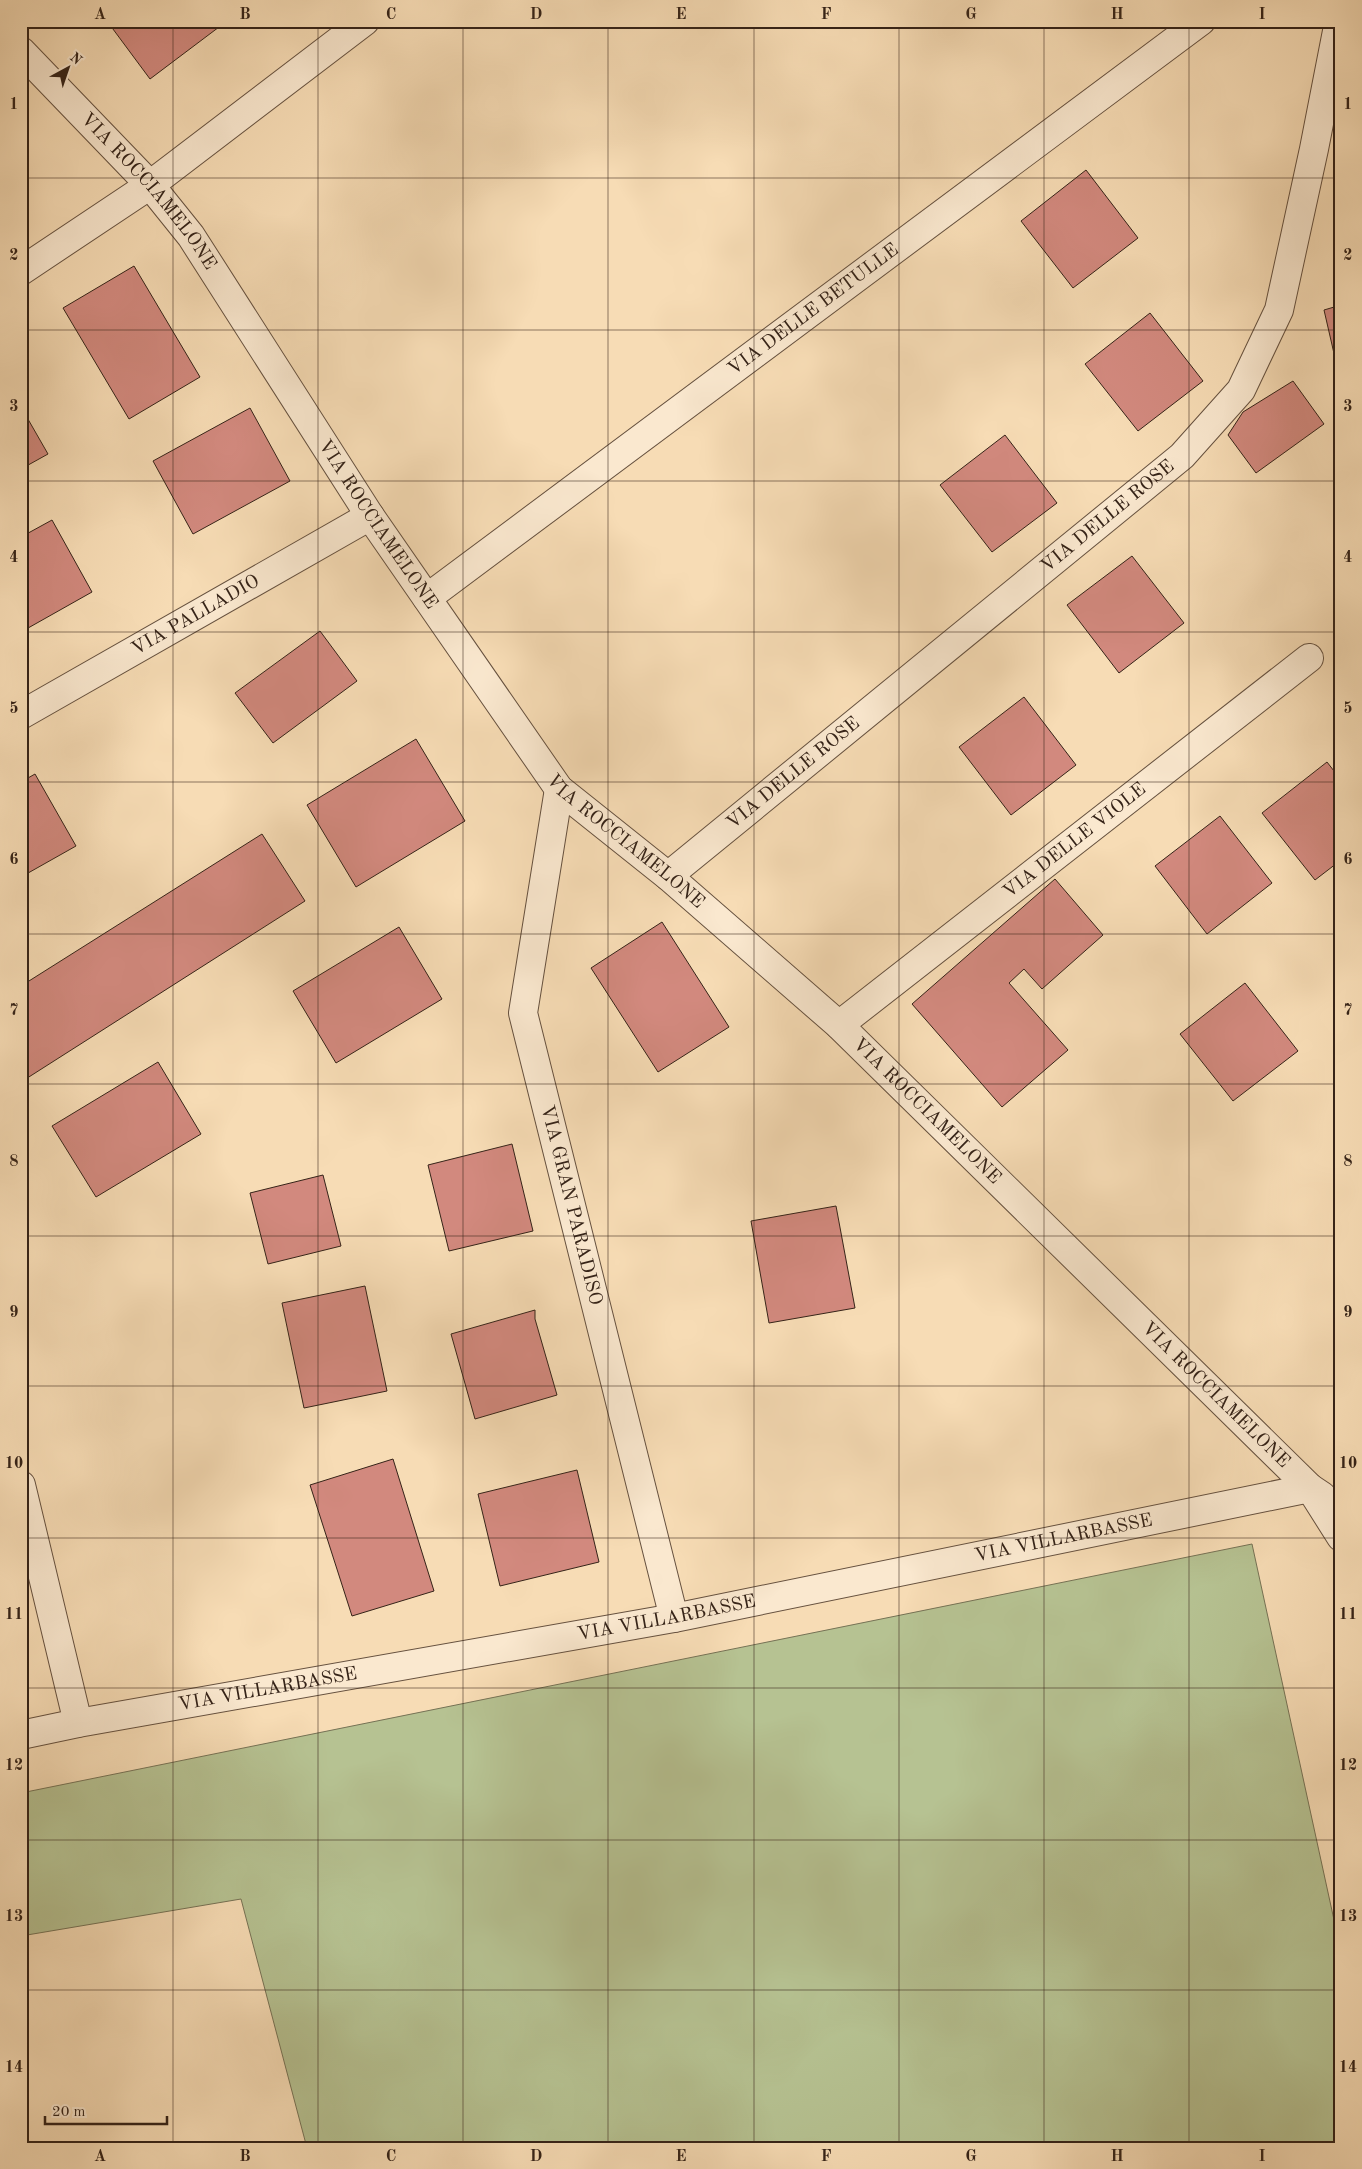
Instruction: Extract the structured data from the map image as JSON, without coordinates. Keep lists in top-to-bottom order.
{
  "streets": {
    "street": [
      "VIA ROCCIAMELONE",
      "VIA DELLE BETULLE",
      "VIA DELLE ROSE",
      "VIA PALLADIO",
      "VIA DELLE VIOLE",
      "VIA GRAN PARADISO",
      "VIA VILLARBASSE"
    ]
  },
  "crossings": [
    ["VIA ROCCIAMELONE", "VIA DELLE BETULLE"],
    ["VIA ROCCIAMELONE", "VIA DELLE ROSE"],
    ["VIA ROCCIAMELONE", "VIA PALLADIO"],
    ["VIA ROCCIAMELONE", "VIA DELLE VIOLE"],
    ["VIA ROCCIAMELONE", "VIA GRAN PARADISO"],
    ["VIA ROCCIAMELONE", "VIA VILLARBASSE"],
    ["VIA GRAN PARADISO", "VIA VILLARBASSE"]
  ],
  "scale_bar": "20 m",
  "north": "top right",
  "grid": {
    "columns": [
      "A",
      "B",
      "C",
      "D",
      "E",
      "F",
      "G",
      "H",
      "I"
    ],
    "rows": [
      "1",
      "2",
      "3",
      "4",
      "5",
      "6",
      "7",
      "8",
      "9",
      "10",
      "11",
      "12",
      "13",
      "14"
    ]
  }
}
